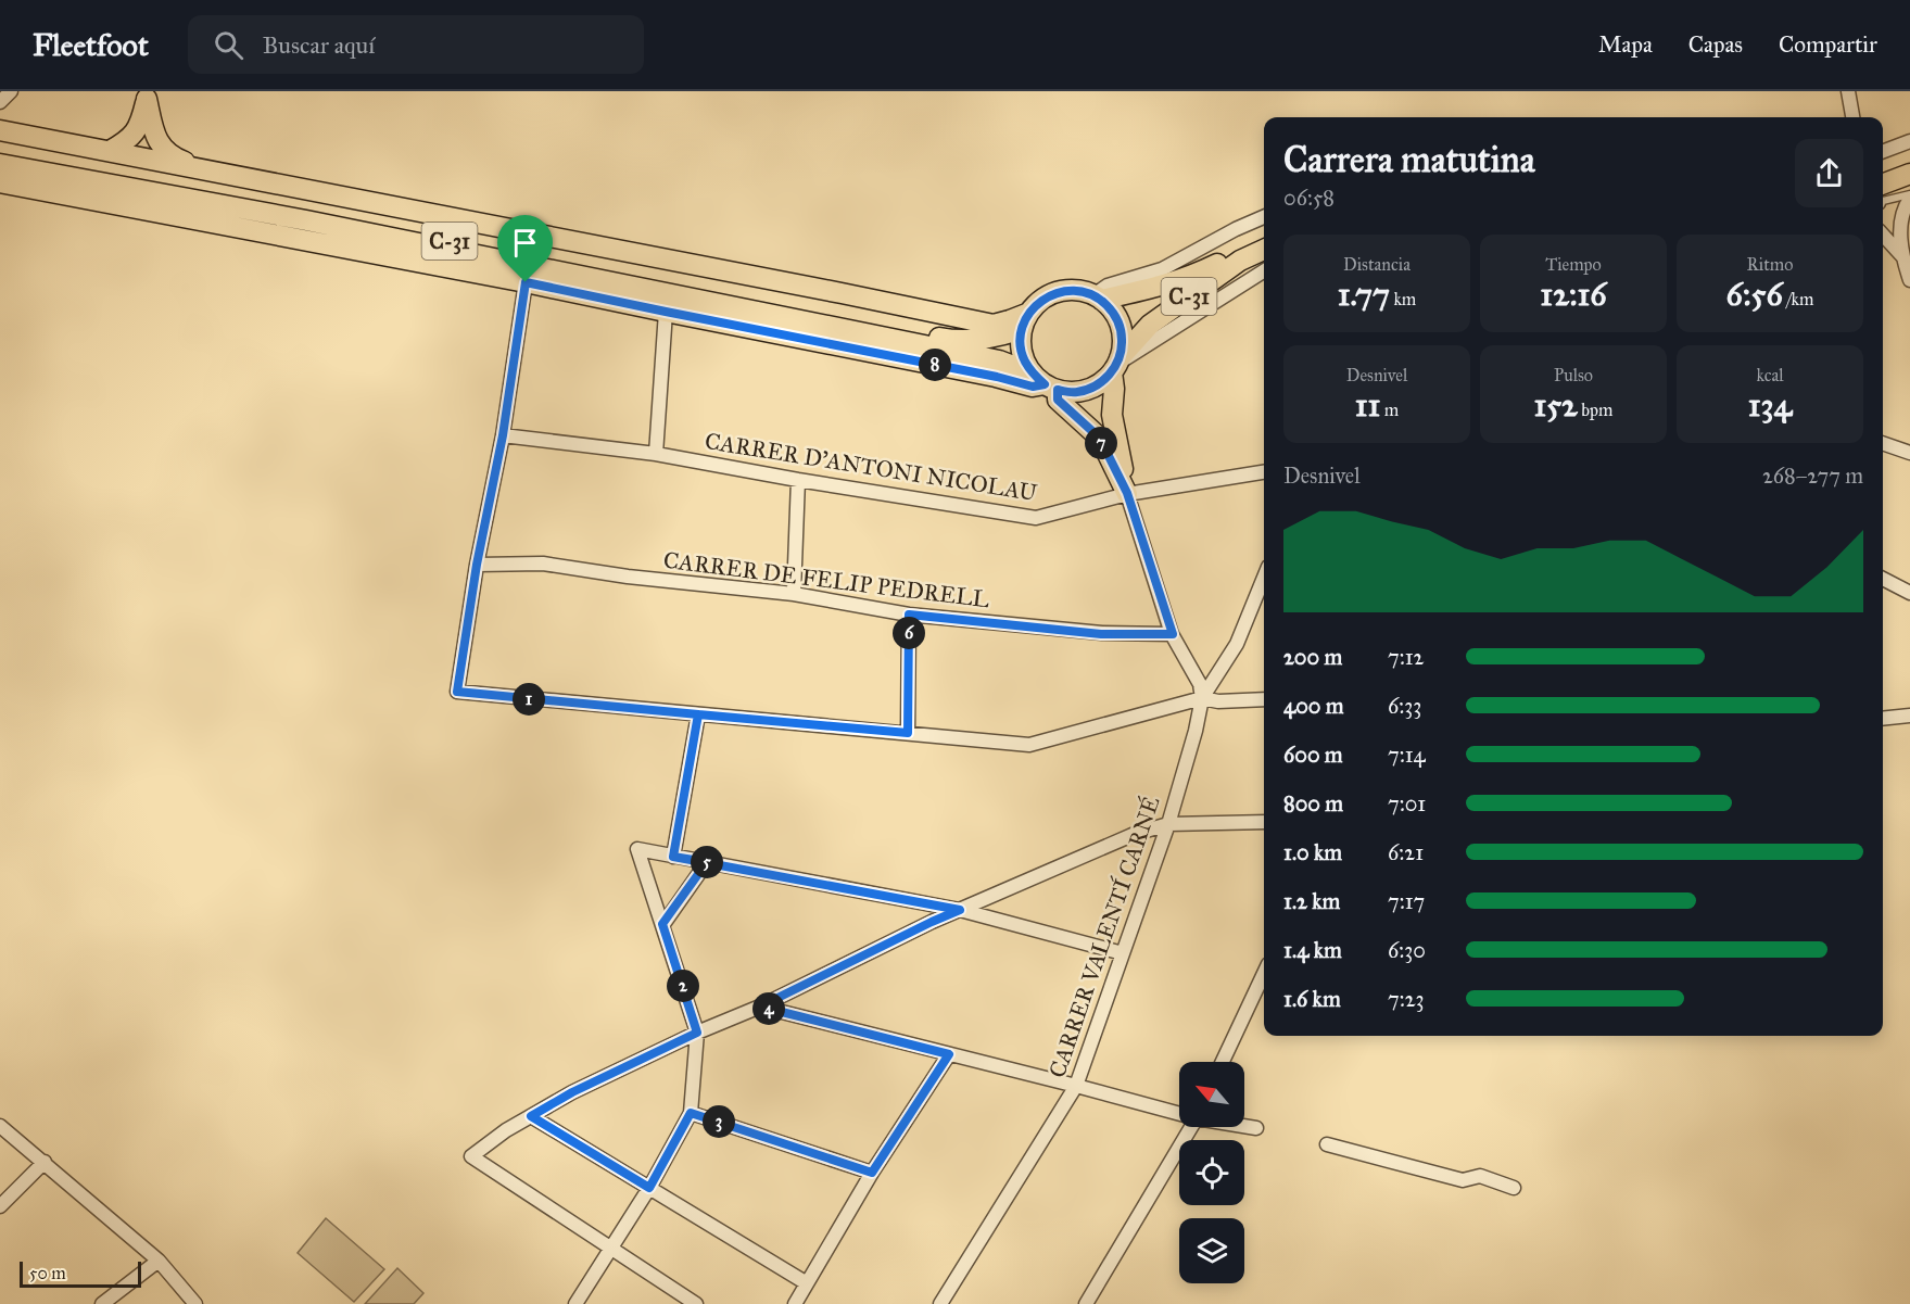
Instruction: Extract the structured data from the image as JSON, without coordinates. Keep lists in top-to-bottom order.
{
  "streets": {
    "main road": ["C-31"],
    "street": ["CARRER D'ANTONI NICOLAU", "CARRER DE FELIP PEDRELL", "CARRER VALENTÍ CARNÉ"]
  },
  "scale_bar": "50 m",
  "north": "top left",
  "page": {
    "header": "Fleetfoot",
    "search": "Buscar aquí",
    "nav": ["Mapa", "Capas", "Compartir"],
    "heading": ["Carrera matutina", "06:58"],
    "stats": [
      ["Distancia", "1.77 km"],
      ["Tiempo", "12:16"],
      ["Ritmo", "6:56 /km"],
      ["Desnivel", "11 m"],
      ["Pulso", "152 bpm"],
      ["kcal", "134"]
    ],
    "pins": [
      "8",
      "7",
      "6",
      "1",
      "5",
      "2",
      "4",
      "3"
    ],
    "chart": ["Desnivel", "268–277 m"],
    "list": [
      {
        "name": "200 m",
        "note": "7:12"
      },
      {
        "name": "400 m",
        "note": "6:33"
      },
      {
        "name": "600 m",
        "note": "7:14"
      },
      {
        "name": "800 m",
        "note": "7:01"
      },
      {
        "name": "1.0 km",
        "note": "6:21"
      },
      {
        "name": "1.2 km",
        "note": "7:17"
      },
      {
        "name": "1.4 km",
        "note": "6:30"
      },
      {
        "name": "1.6 km",
        "note": "7:23"
      }
    ],
    "scale": "50 m"
  }
}
